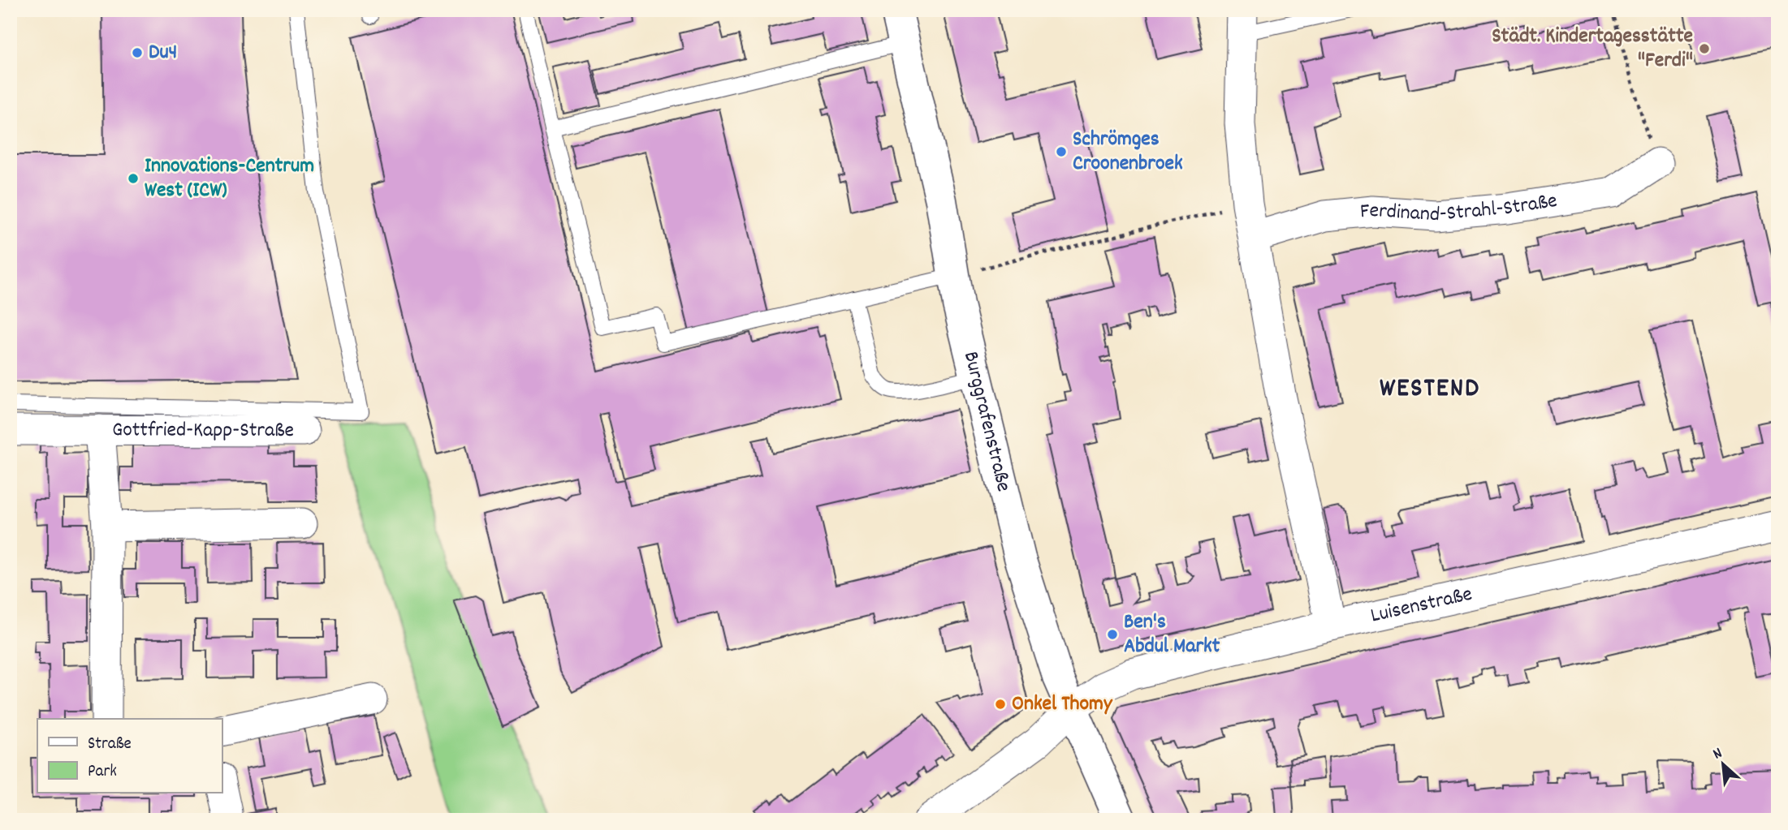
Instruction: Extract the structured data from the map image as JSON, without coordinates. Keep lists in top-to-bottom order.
{
  "streets": {
    "street": [
      "Ferdinand-Strahl-Straße",
      "Burggrafenstraße",
      "Gottfried-Kapp-Straße",
      "Luisenstraße"
    ]
  },
  "crossings": [
    ["Burggrafenstraße", "Luisenstraße"]
  ],
  "districts": ["WESTEND"],
  "places": [
    "Städt. Kindertagesstätte \"Ferdi\"",
    "Du4",
    "Schrömges Croonenbroek",
    "Innovations-Centrum West (ICW)",
    "Ben's Abdul Markt",
    "Onkel Thomy"
  ],
  "legend": ["Straße", "Park"],
  "north": "top left"
}
